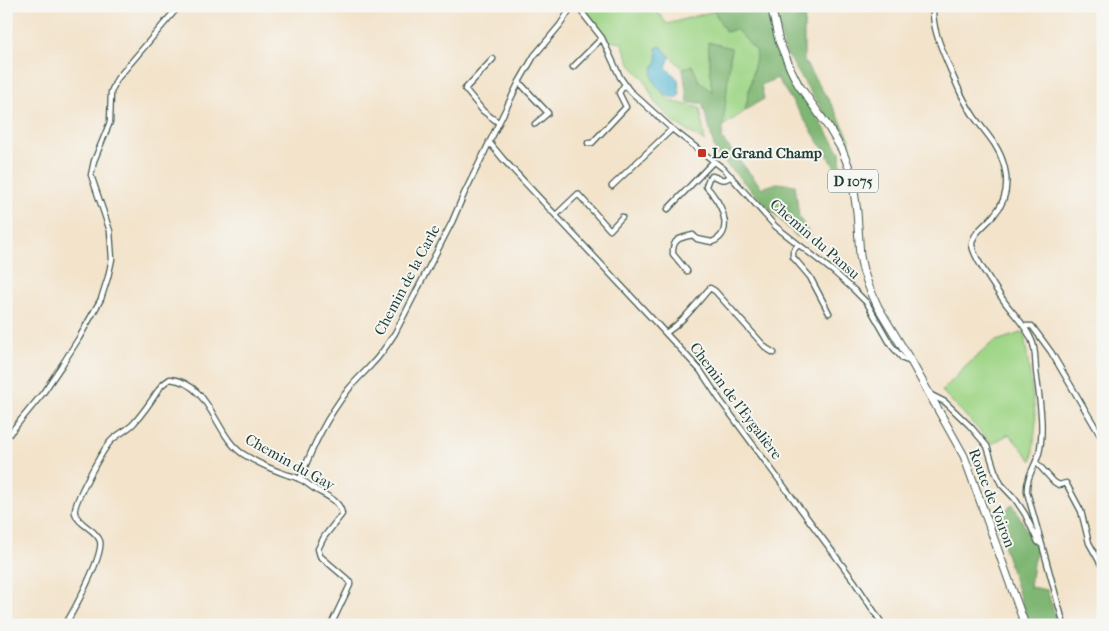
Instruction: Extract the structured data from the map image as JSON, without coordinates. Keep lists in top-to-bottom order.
{
  "streets": {
    "main road": ["D 1075", "Route de Voiron"],
    "street": [
      "Chemin du Pansu",
      "Chemin de la Carle",
      "Chemin de l'Eygalière",
      "Chemin du Gay"
    ]
  },
  "crossings": [
    ["D 1075", "Chemin du Pansu"],
    ["D 1075", "Route de Voiron"],
    ["Chemin de la Carle", "Chemin de l'Eygalière"],
    ["Chemin de la Carle", "Chemin du Gay"]
  ],
  "places": {
    "transit": ["Le Grand Champ"]
  }
}
